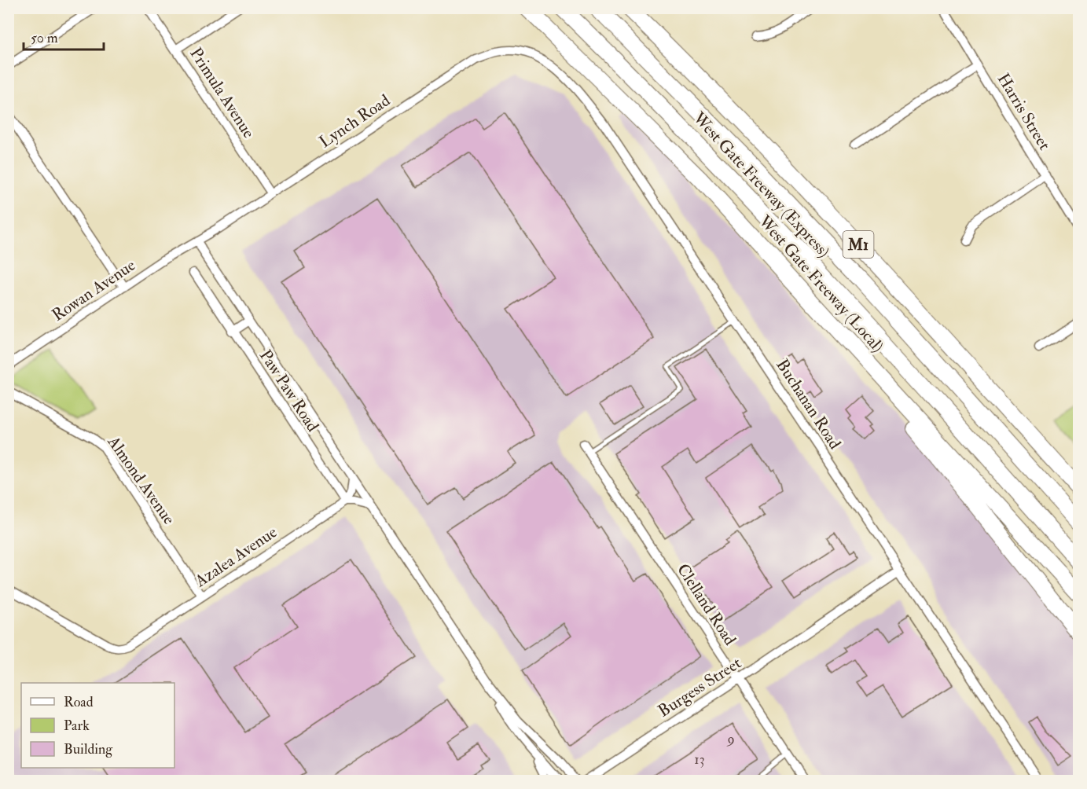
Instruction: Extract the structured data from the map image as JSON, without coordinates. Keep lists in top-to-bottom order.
{
  "streets": {
    "highway": ["West Gate Freeway (Express)", "M1", "West Gate Freeway (Local)"],
    "street": [
      "Primula Avenue",
      "Harris Street",
      "Lynch Road",
      "Rowan Avenue",
      "Paw Paw Road",
      "Buchanan Road",
      "Almond Avenue",
      "Azalea Avenue",
      "Clelland Road",
      "Burgess Street"
    ]
  },
  "crossings": [
    ["Primula Avenue", "Lynch Road"],
    ["Lynch Road", "Rowan Avenue"],
    ["Lynch Road", "Paw Paw Road"],
    ["Lynch Road", "Buchanan Road"],
    ["Rowan Avenue", "Paw Paw Road"],
    ["Paw Paw Road", "Azalea Avenue"],
    ["Buchanan Road", "Burgess Street"],
    ["Almond Avenue", "Azalea Avenue"],
    ["Clelland Road", "Burgess Street"]
  ],
  "house_numbers": ["9", "13"],
  "legend": ["Road", "Park", "Building"],
  "scale_bar": "50 m"
}
